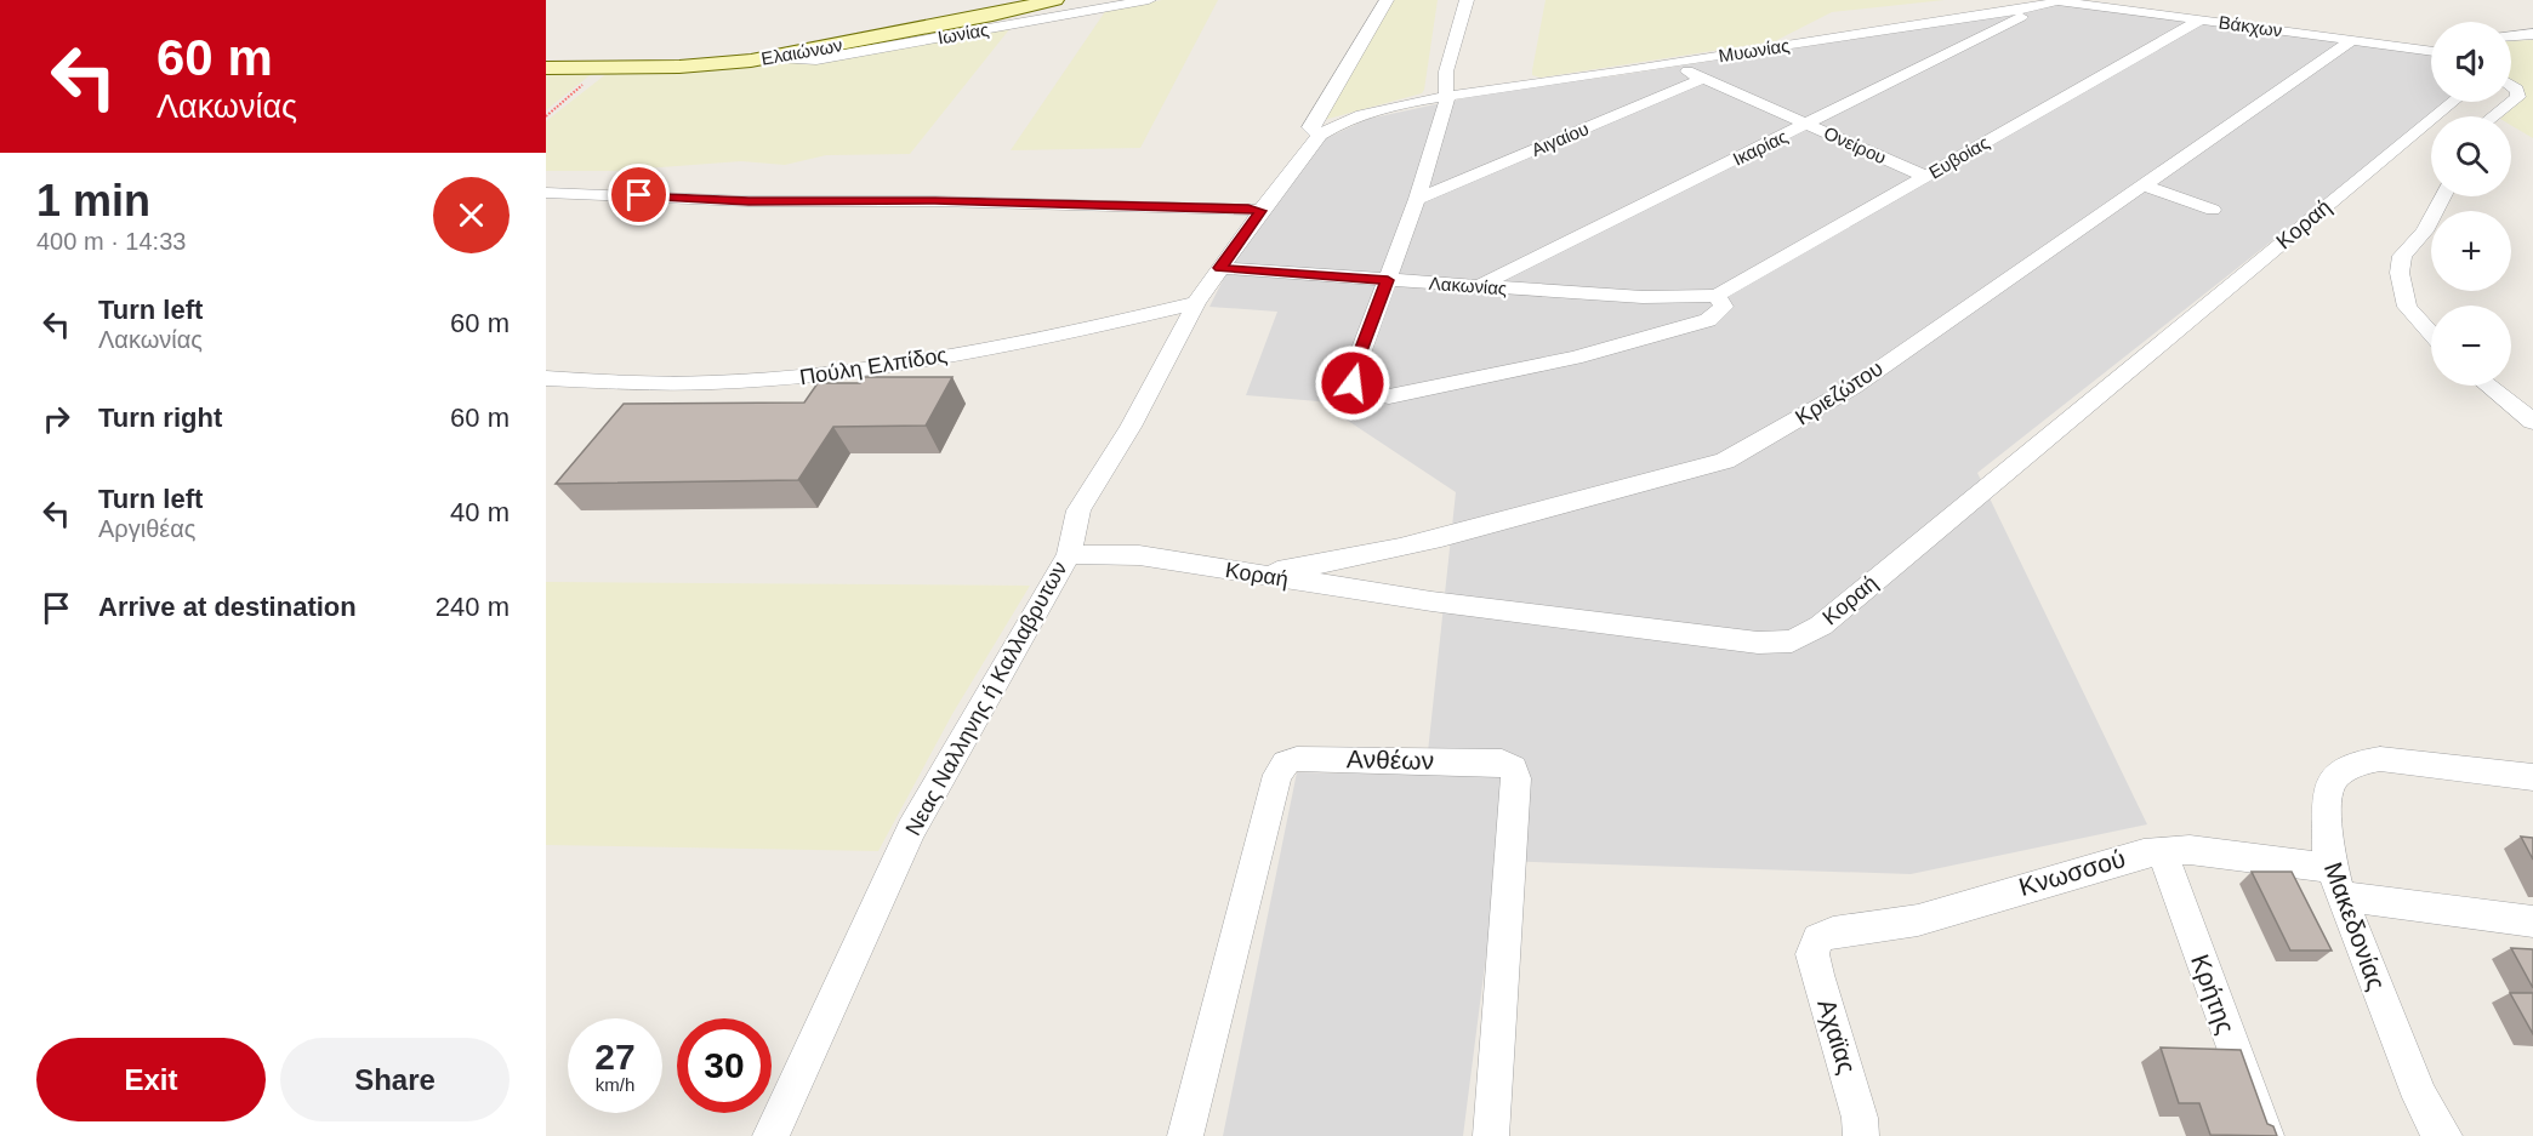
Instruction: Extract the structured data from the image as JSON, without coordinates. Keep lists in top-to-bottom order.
{
  "streets": {
    "main road": ["Ελαιώνων"],
    "street": [
      "Βάκχων",
      "Ιωνίας",
      "Μυωνίας",
      "Αιγαίου",
      "Ονείρου",
      "Ικαρίας",
      "Ευβοίας",
      "Κοραή",
      "Λακωνίας",
      "Πούλη Ελπίδος",
      "Κριεζώτου",
      "Νεας Nαλληνης ή Καλλαβρυτων",
      "Ανθέων",
      "Κνωσσού",
      "Μακεδονίας",
      "Κρήτης",
      "Αχαϊας"
    ]
  },
  "crossings": [
    ["Βάκχων", "Μυωνίας"],
    ["Βάκχων", "Ευβοίας"],
    ["Βάκχων", "Κριεζώτου"],
    ["Ιωνίας", "Ελαιώνων"],
    ["Μυωνίας", "Ονείρου"],
    ["Μυωνίας", "Ικαρίας"],
    ["Μυωνίας", "Νεας Nαλληνης ή Καλλαβρυτων"],
    ["Αιγαίου", "Ονείρου"],
    ["Ονείρου", "Ικαρίας"],
    ["Ονείρου", "Ευβοίας"],
    ["Ικαρίας", "Λακωνίας"],
    ["Ευβοίας", "Λακωνίας"],
    ["Κοραή", "Κριεζώτου"],
    ["Κοραή", "Νεας Nαλληνης ή Καλλαβρυτων"],
    ["Λακωνίας", "Νεας Nαλληνης ή Καλλαβρυτων"],
    ["Πούλη Ελπίδος", "Νεας Nαλληνης ή Καλλαβρυτων"],
    ["Κνωσσού", "Μακεδονίας"],
    ["Κνωσσού", "Κρήτης"],
    ["Κνωσσού", "Αχαϊας"]
  ],
  "page": {
    "turn": ["60 m", "Λακωνίας"],
    "map_buttons": ["+", "−"],
    "heading": ["1 min", "400 m · 14:33"],
    "list": [
      {
        "name": "Turn left",
        "note": "Λακωνίας",
        "value": "60 m"
      },
      {
        "name": "Turn right",
        "value": "60 m"
      },
      {
        "name": "Turn left",
        "note": "Αργιθέας",
        "value": "40 m"
      },
      {
        "name": "Arrive at destination",
        "value": "240 m"
      }
    ],
    "speed": "27 km/h",
    "limit": "30",
    "buttons": ["Exit", "Share"]
  }
}
